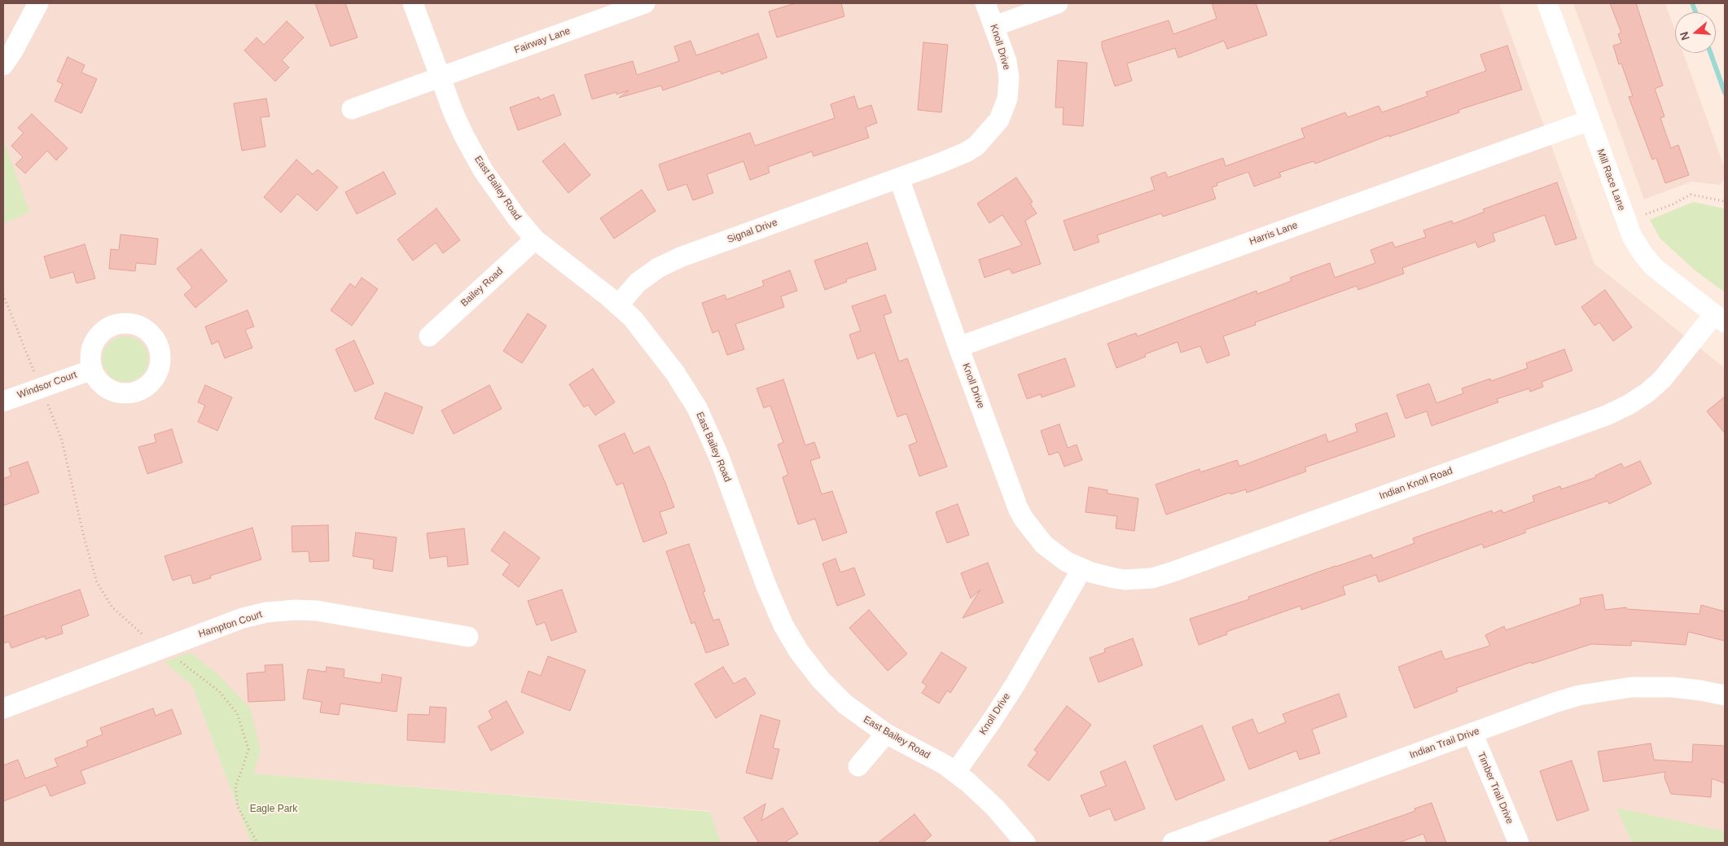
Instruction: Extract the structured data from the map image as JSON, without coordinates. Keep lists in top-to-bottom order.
{
  "streets": {
    "street": [
      "Fairway Lane",
      "Knoll Drive",
      "Mill Race Lane",
      "East Bailey Road",
      "Signal Drive",
      "Harris Lane",
      "Bailey Road",
      "Windsor Court",
      "Indian Knoll Road",
      "Hampton Court",
      "Indian Trail Drive",
      "Timber Trail Drive"
    ]
  },
  "crossings": [
    ["Fairway Lane", "East Bailey Road"],
    ["Knoll Drive", "East Bailey Road"],
    ["Knoll Drive", "Signal Drive"],
    ["Knoll Drive", "Harris Lane"],
    ["Knoll Drive", "Indian Knoll Road"],
    ["Mill Race Lane", "Harris Lane"],
    ["Mill Race Lane", "Indian Knoll Road"],
    ["East Bailey Road", "Signal Drive"],
    ["East Bailey Road", "Bailey Road"],
    ["Indian Trail Drive", "Timber Trail Drive"]
  ],
  "parks": ["Eagle Park"],
  "north": "left"
}
